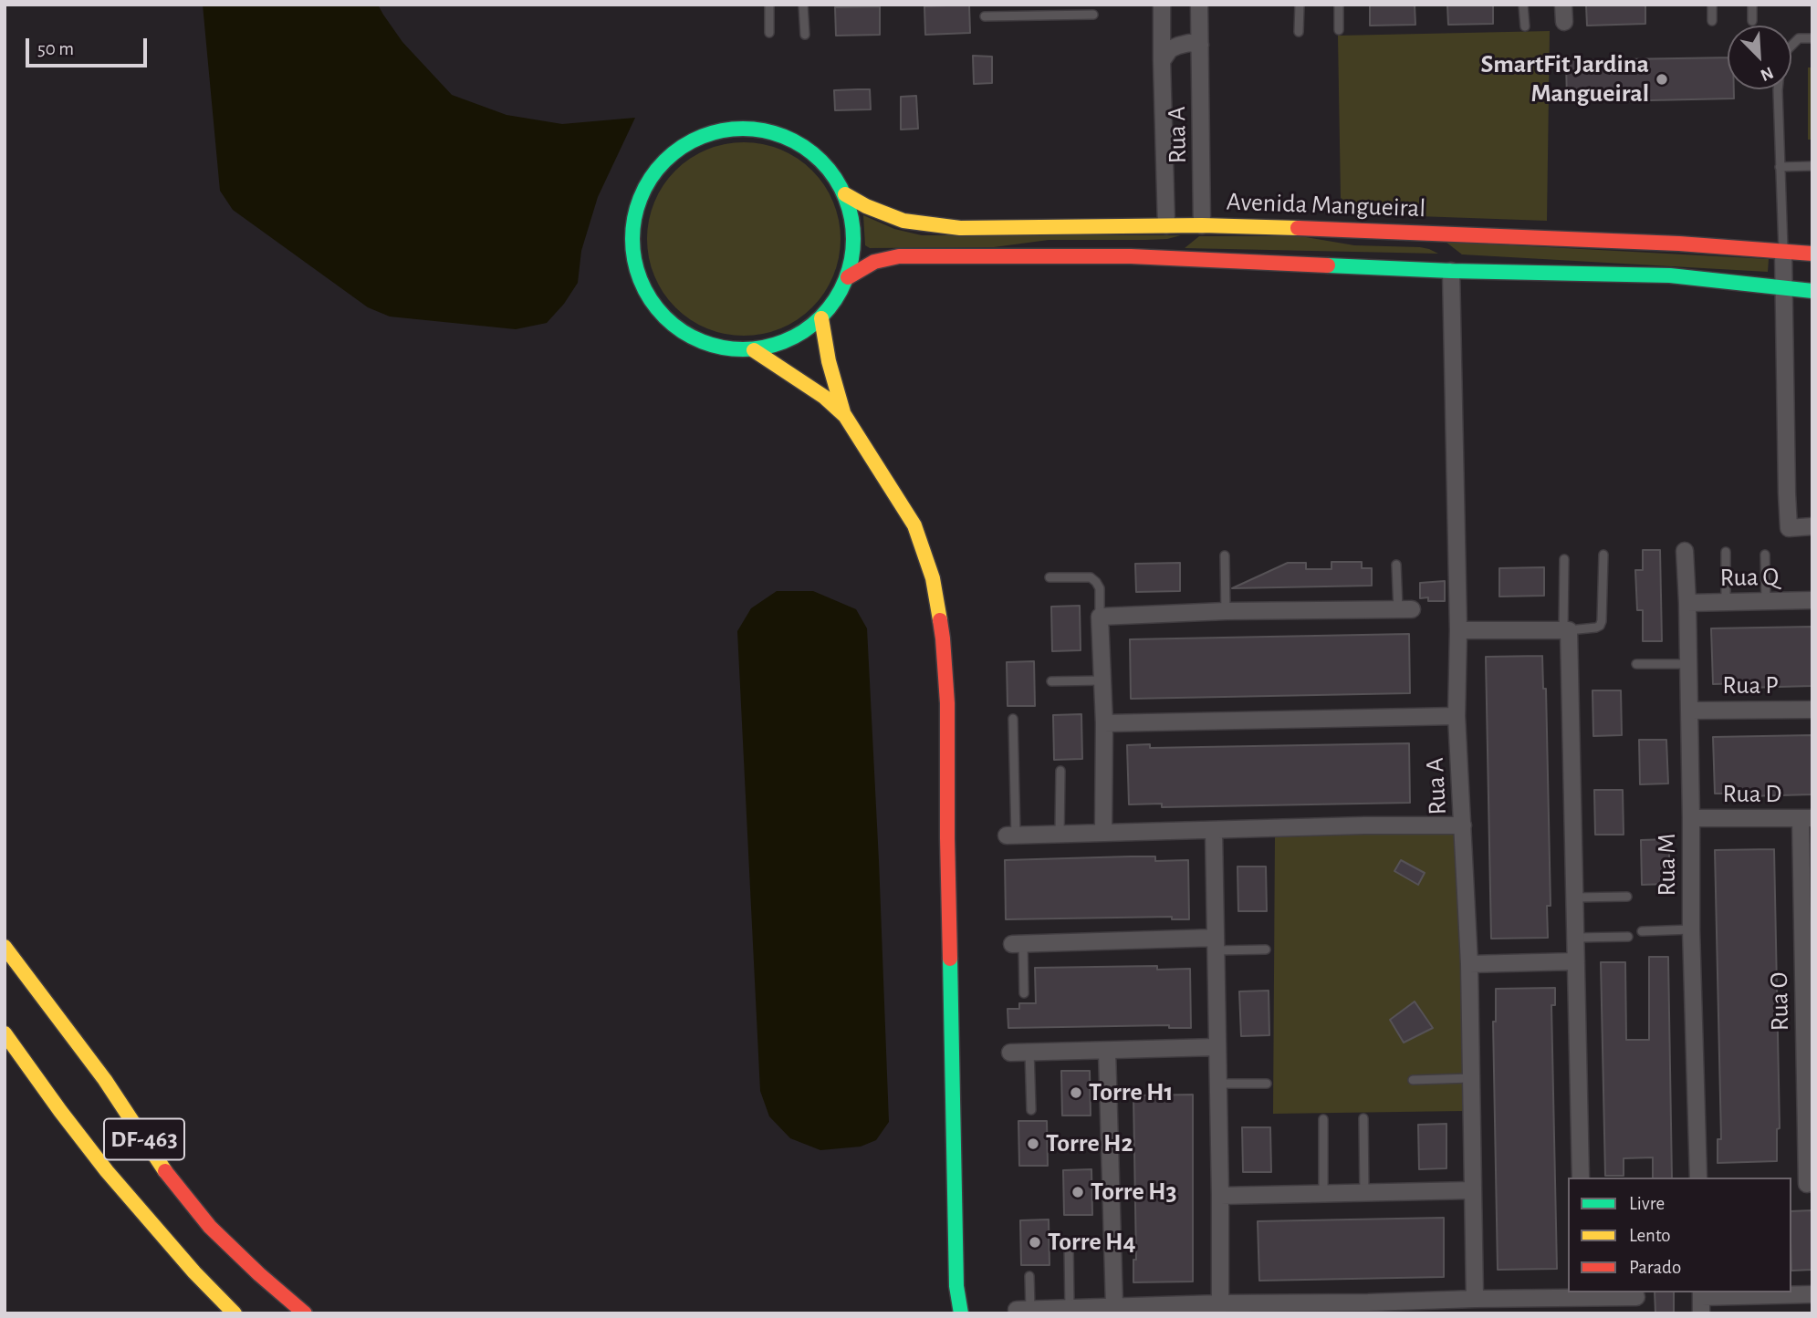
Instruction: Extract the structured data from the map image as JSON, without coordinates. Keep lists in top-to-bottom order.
{
  "streets": {
    "street": [
      "Rua A",
      "Avenida Mangueiral",
      "Rua Q",
      "Rua P",
      "Rua D",
      "Rua M",
      "Rua O",
      "DF-463"
    ]
  },
  "crossings": [
    ["Rua A", "Avenida Mangueiral"],
    ["Rua Q", "Rua M"],
    ["Rua P", "Rua M"],
    ["Rua D", "Rua M"],
    ["Rua D", "Rua O"]
  ],
  "places": [
    "SmartFit Jardina Mangueiral",
    "Torre H1",
    "Torre H2",
    "Torre H3",
    "Torre H4"
  ],
  "legend": ["Livre", "Lento", "Parado"],
  "scale_bar": "50 m",
  "north": "bottom right"
}
